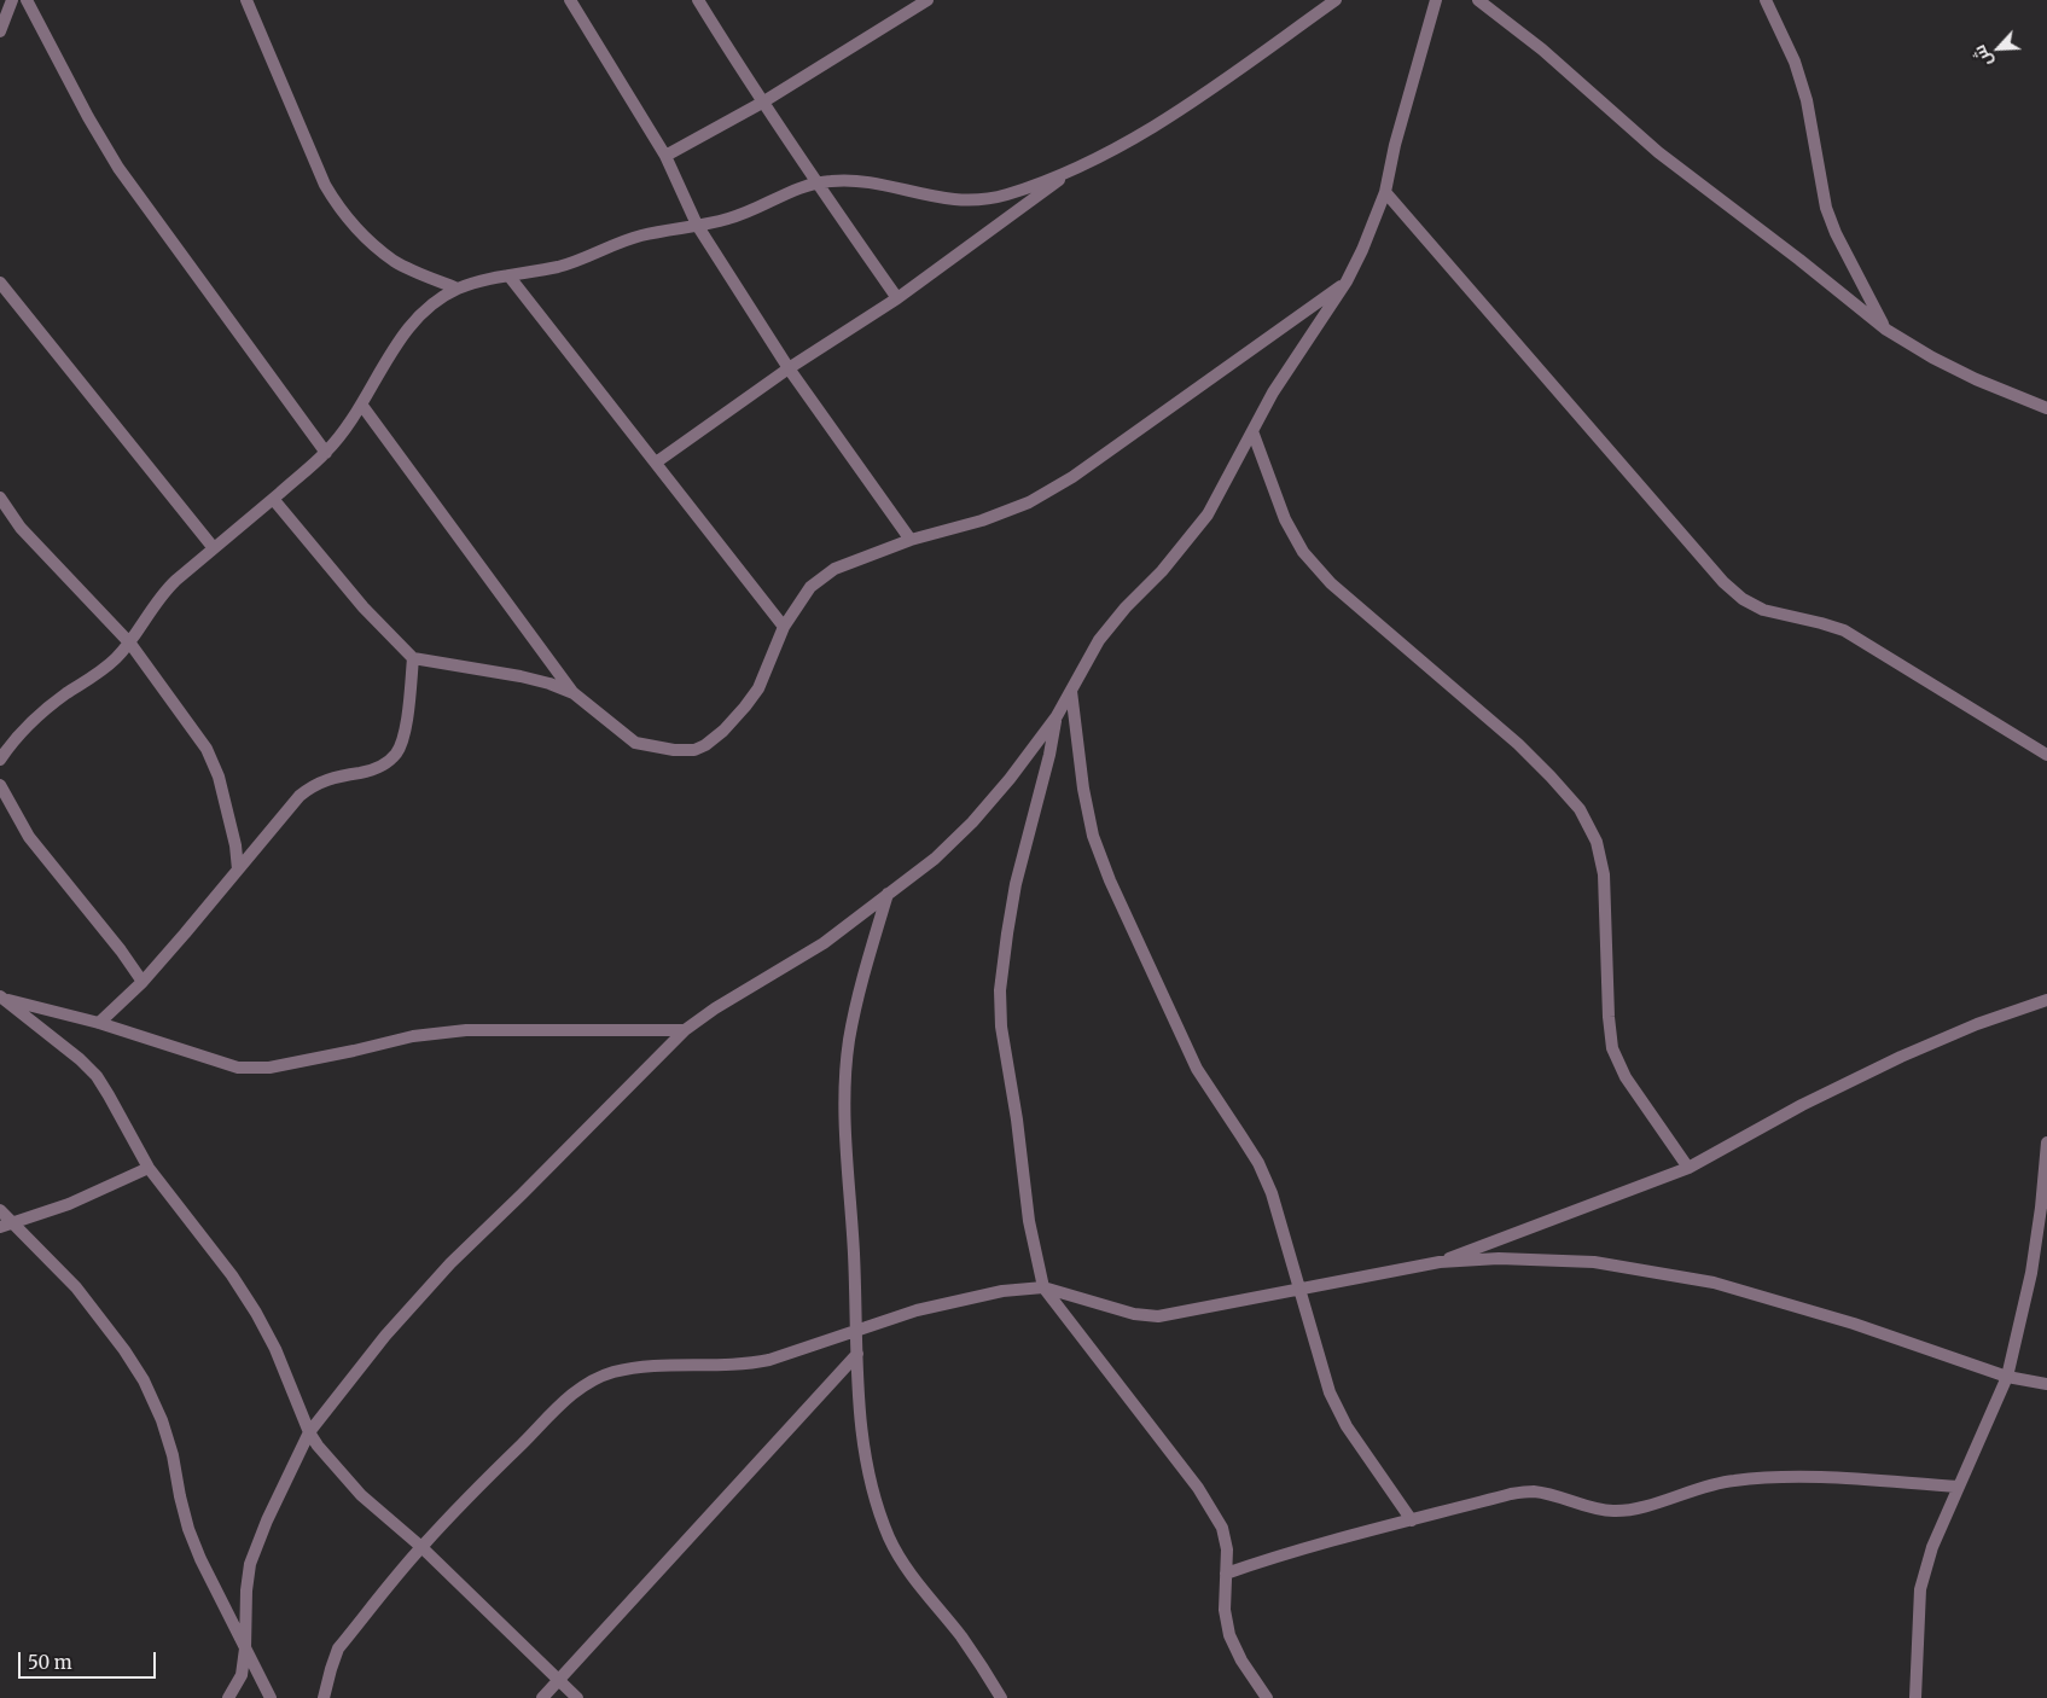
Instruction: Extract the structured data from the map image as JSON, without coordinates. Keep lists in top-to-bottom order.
{
  "scale_bar": "50 m",
  "north": "bottom left"
}
